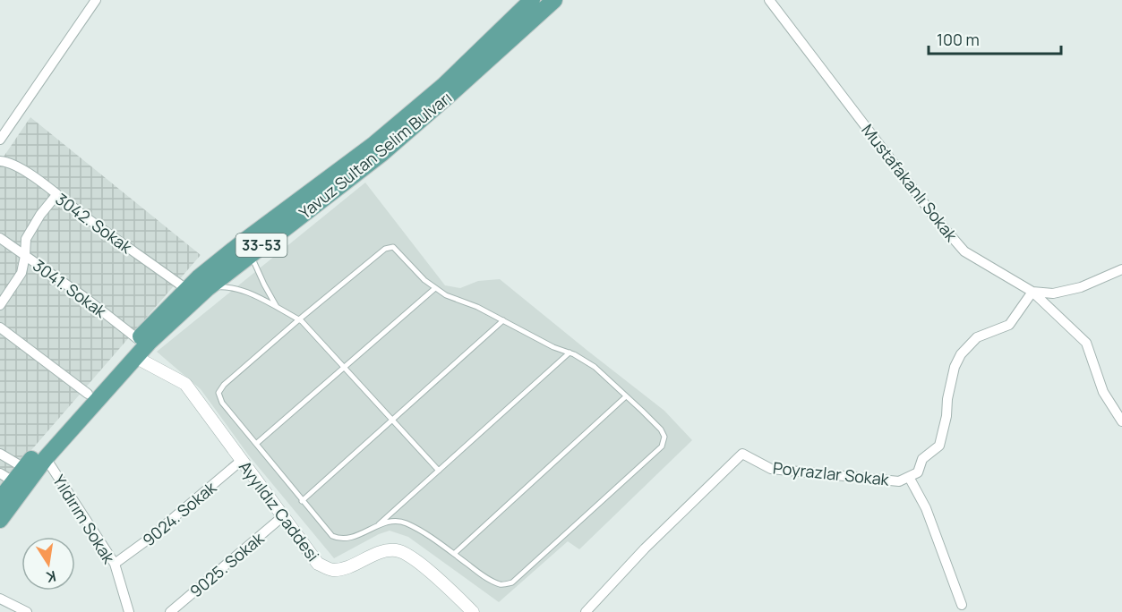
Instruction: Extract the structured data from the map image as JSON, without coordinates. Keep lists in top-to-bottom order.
{
  "streets": {
    "main road": ["Yavuz Sultan Selim Bulvarı", "33-53"],
    "street": [
      "Mustafakanlı Sokak",
      "3042. Sokak",
      "3041. Sokak",
      "Poyrazlar Sokak",
      "Ayyıldız Caddesi",
      "9024. Sokak",
      "Yıldırım Sokak",
      "9025. Sokak"
    ]
  },
  "crossings": [
    ["Yavuz Sultan Selim Bulvarı", "3042. Sokak"],
    ["Yavuz Sultan Selim Bulvarı", "3041. Sokak"],
    ["Yavuz Sultan Selim Bulvarı", "Ayyıldız Caddesi"],
    ["Yavuz Sultan Selim Bulvarı", "Yıldırım Sokak"],
    ["Mustafakanlı Sokak", "Poyrazlar Sokak"],
    ["Ayyıldız Caddesi", "9024. Sokak"],
    ["Ayyıldız Caddesi", "9025. Sokak"],
    ["9024. Sokak", "Yıldırım Sokak"]
  ],
  "scale_bar": "100 m",
  "north": "bottom"
}
